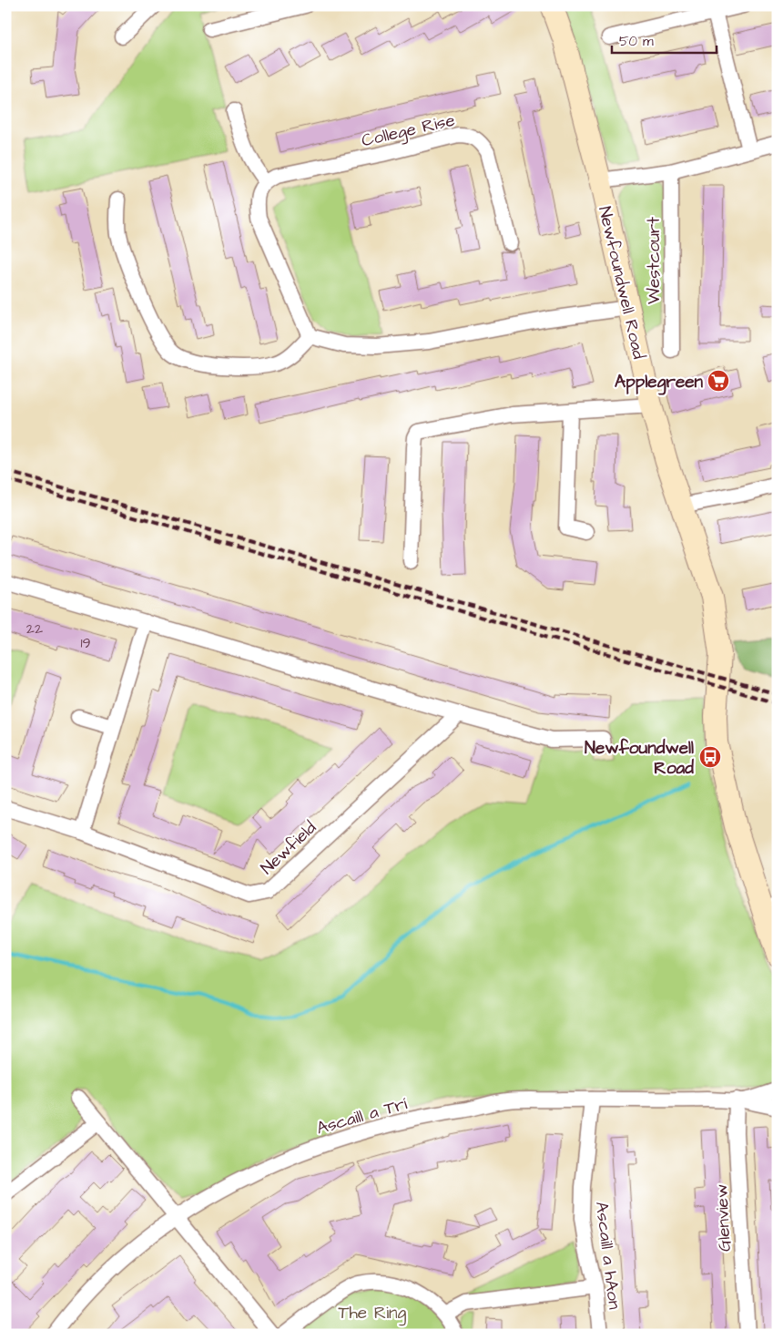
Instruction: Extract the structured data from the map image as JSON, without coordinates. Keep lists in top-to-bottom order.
{
  "streets": {
    "main road": ["Newfoundwell Road"],
    "street": [
      "College Rise",
      "Westcourt",
      "Newfield",
      "Ascaill a Trí",
      "Glenview",
      "Ascaill a hAon"
    ]
  },
  "crossings": [
    ["Ascaill a Trí", "Glenview"],
    ["Ascaill a Trí", "Ascaill a hAon"]
  ],
  "parks": ["The Ring"],
  "places": {
    "supermarket": ["Applegreen"],
    "bus stop": ["Newfoundwell Road"]
  },
  "house_numbers": ["22", "19"],
  "scale_bar": "50 m"
}
